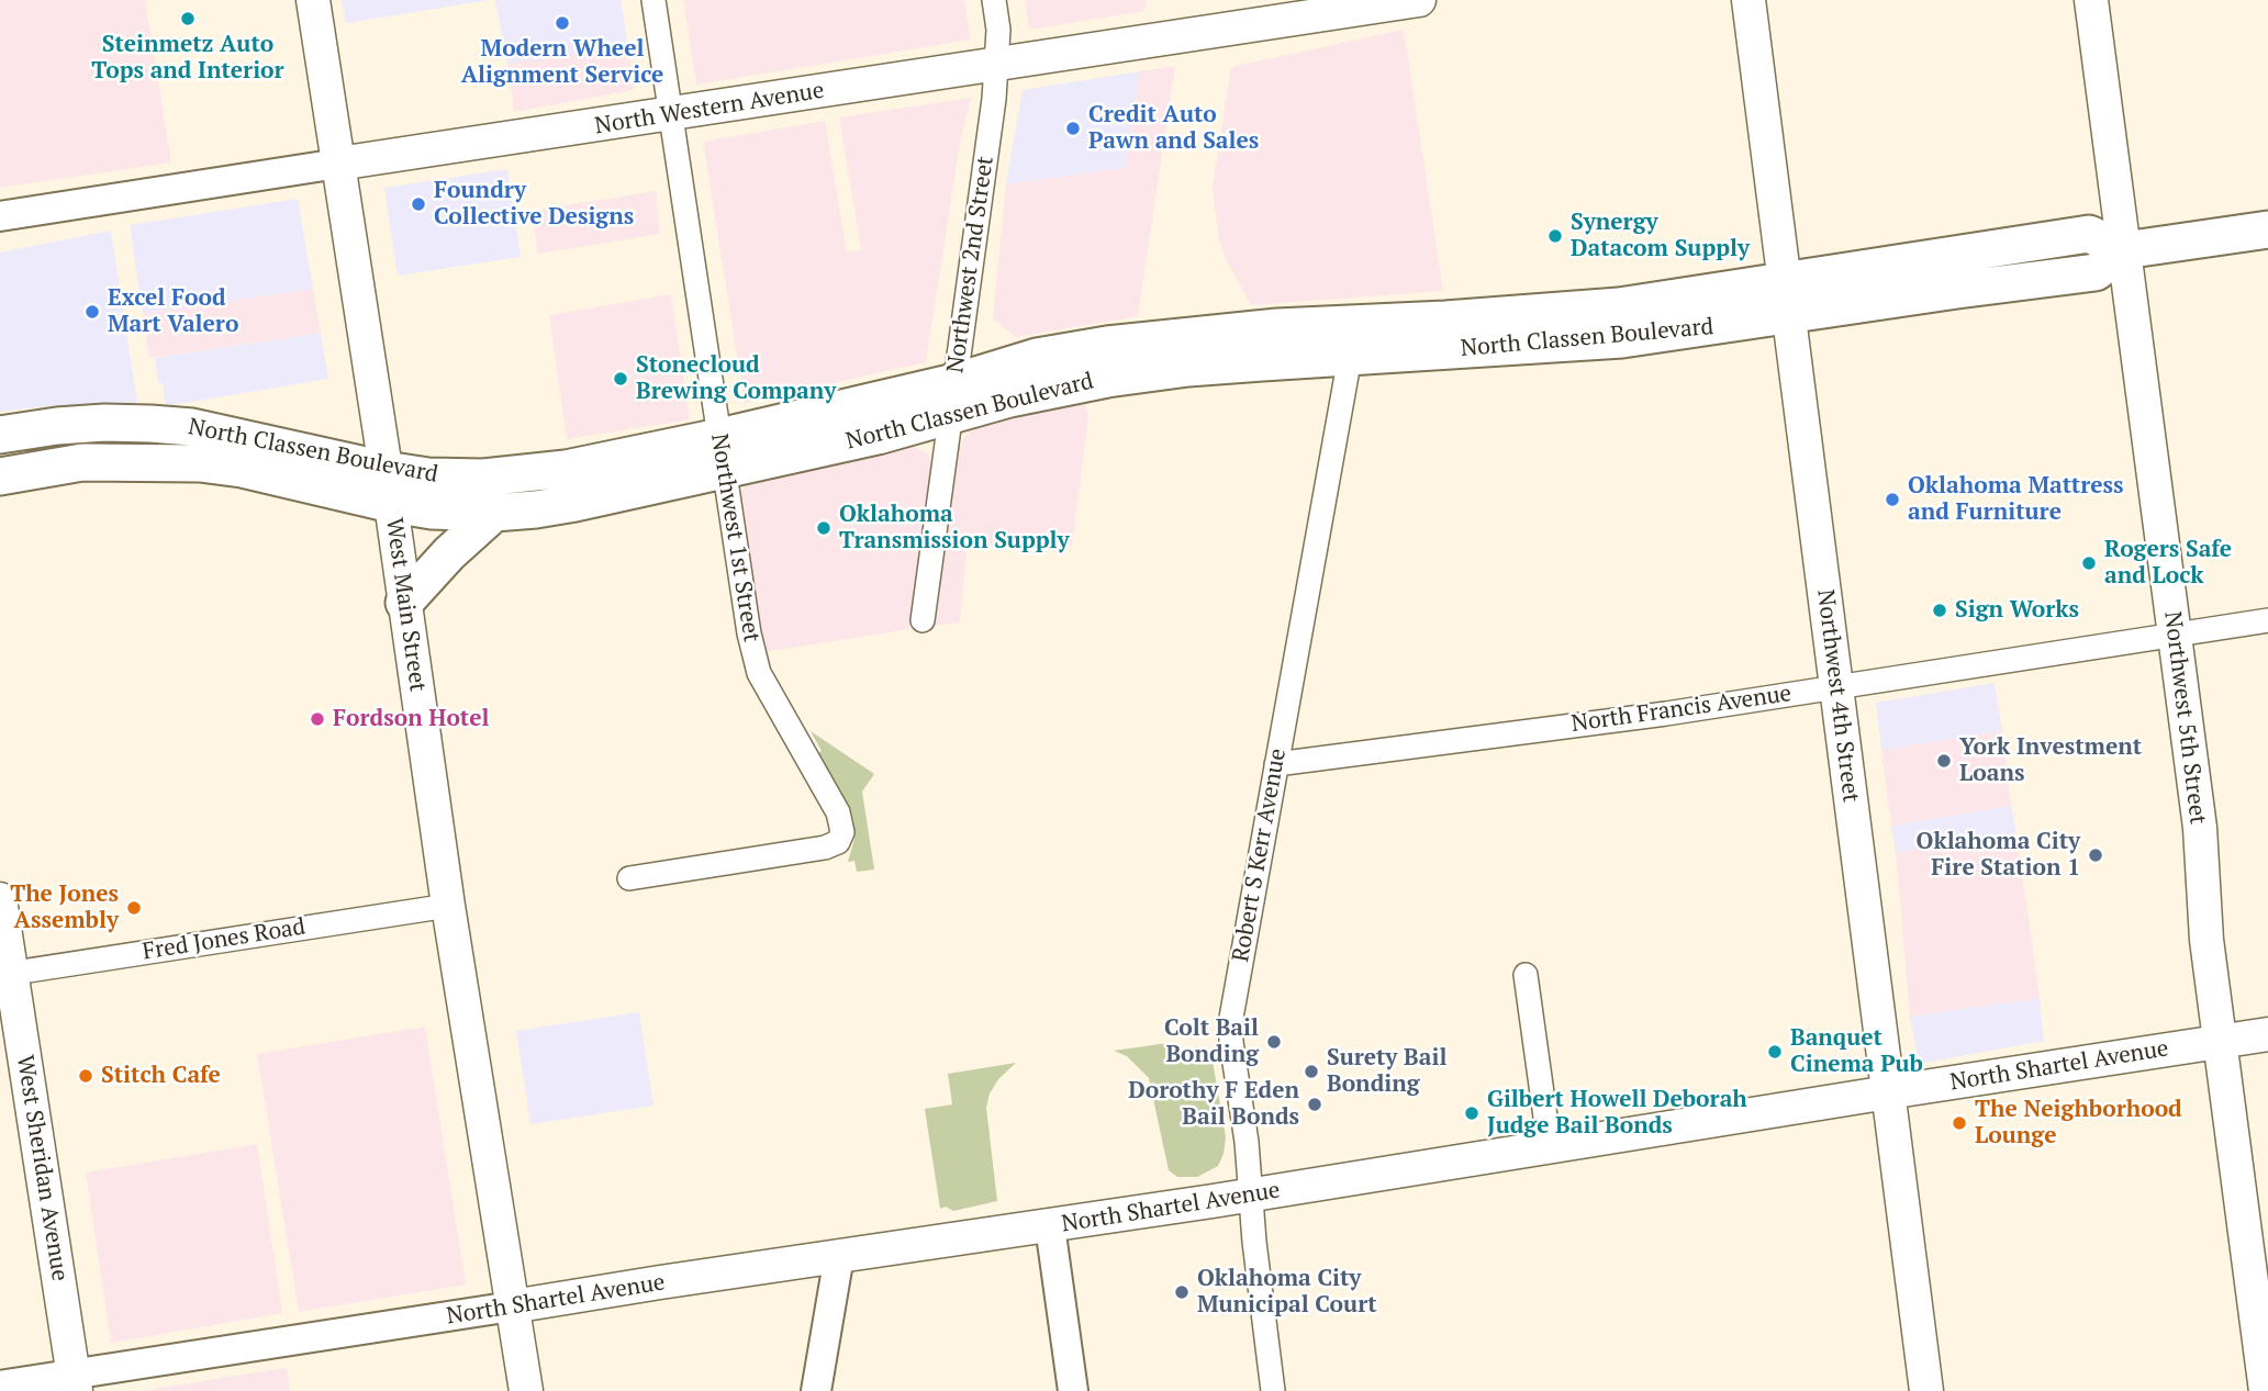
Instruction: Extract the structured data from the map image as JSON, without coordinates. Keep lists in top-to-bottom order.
{
  "streets": {
    "main road": [
      "North Western Avenue",
      "North Classen Boulevard",
      "West Main Street",
      "Northwest 4th Street",
      "Northwest 5th Street",
      "North Shartel Avenue",
      "West Sheridan Avenue"
    ],
    "street": [
      "Northwest 2nd Street",
      "Northwest 1st Street",
      "North Francis Avenue",
      "Robert S Kerr Avenue",
      "Fred Jones Road"
    ]
  },
  "crossings": [
    ["North Western Avenue", "Northwest 2nd Street"],
    ["North Western Avenue", "Northwest 1st Street"],
    ["North Western Avenue", "West Main Street"],
    ["Northwest 2nd Street", "North Classen Boulevard"],
    ["North Classen Boulevard", "Northwest 1st Street"],
    ["North Classen Boulevard", "West Main Street"],
    ["North Classen Boulevard", "Northwest 4th Street"],
    ["North Classen Boulevard", "Northwest 5th Street"],
    ["North Classen Boulevard", "Robert S Kerr Avenue"],
    ["West Main Street", "Fred Jones Road"],
    ["West Main Street", "North Shartel Avenue"],
    ["Northwest 4th Street", "North Francis Avenue"],
    ["Northwest 4th Street", "North Shartel Avenue"],
    ["North Francis Avenue", "Northwest 5th Street"],
    ["North Francis Avenue", "Robert S Kerr Avenue"],
    ["Northwest 5th Street", "North Shartel Avenue"],
    ["Robert S Kerr Avenue", "North Shartel Avenue"],
    ["Fred Jones Road", "West Sheridan Avenue"],
    ["North Shartel Avenue", "West Sheridan Avenue"]
  ],
  "places": [
    "Steinmetz Auto Tops and Interior",
    "Modern Wheel Alignment Service",
    "Credit Auto Pawn and Sales",
    "Foundry Collective Designs",
    "Synergy Datacom Supply",
    "Excel Food Mart Valero",
    "Stonecloud Brewing Company",
    "Oklahoma Mattress and Furniture",
    "Oklahoma Transmission Supply",
    "Rogers Safe and Lock",
    "Sign Works",
    "Fordson Hotel",
    "York Investment Loans",
    "Oklahoma City Fire Station 1",
    "The Jones Assembly",
    "Colt Bail Bonding",
    "Banquet Cinema Pub",
    "Surety Bail Bonding",
    "Stitch Cafe",
    "Dorothy F Eden Bail Bonds",
    "Gilbert Howell Deborah Judge Bail Bonds",
    "The Neighborhood Lounge",
    "Oklahoma City Municipal Court"
  ]
}
